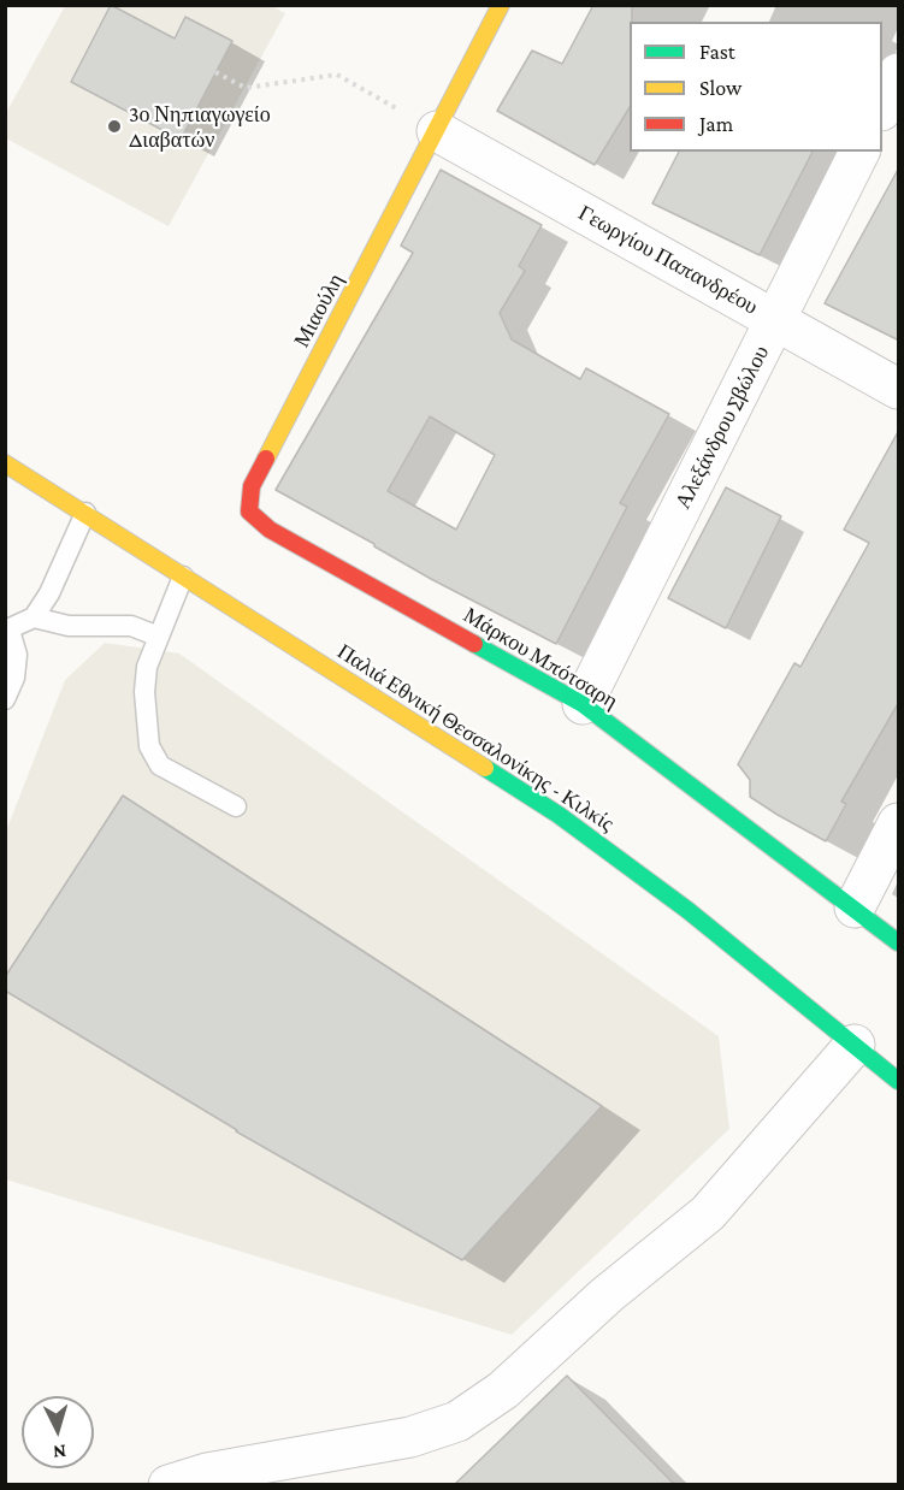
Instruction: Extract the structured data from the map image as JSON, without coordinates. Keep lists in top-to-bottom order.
{
  "streets": {
    "street": [
      "Γεωργίου Παπανδρέου",
      "Μιαούλη",
      "Αλεξάνδρου Σβώλου",
      "Μάρκου Μπότσαρη",
      "Παλιά Εθνική Θεσσαλονίκης - Κιλκίς"
    ]
  },
  "crossings": [
    ["Γεωργίου Παπανδρέου", "Μιαούλη"],
    ["Γεωργίου Παπανδρέου", "Αλεξάνδρου Σβώλου"],
    ["Μιαούλη", "Μάρκου Μπότσαρη"],
    ["Αλεξάνδρου Σβώλου", "Μάρκου Μπότσαρη"]
  ],
  "places": ["3ο Νηπιαγωγείο Διαβατών"],
  "legend": ["Fast", "Slow", "Jam"],
  "north": "bottom"
}
